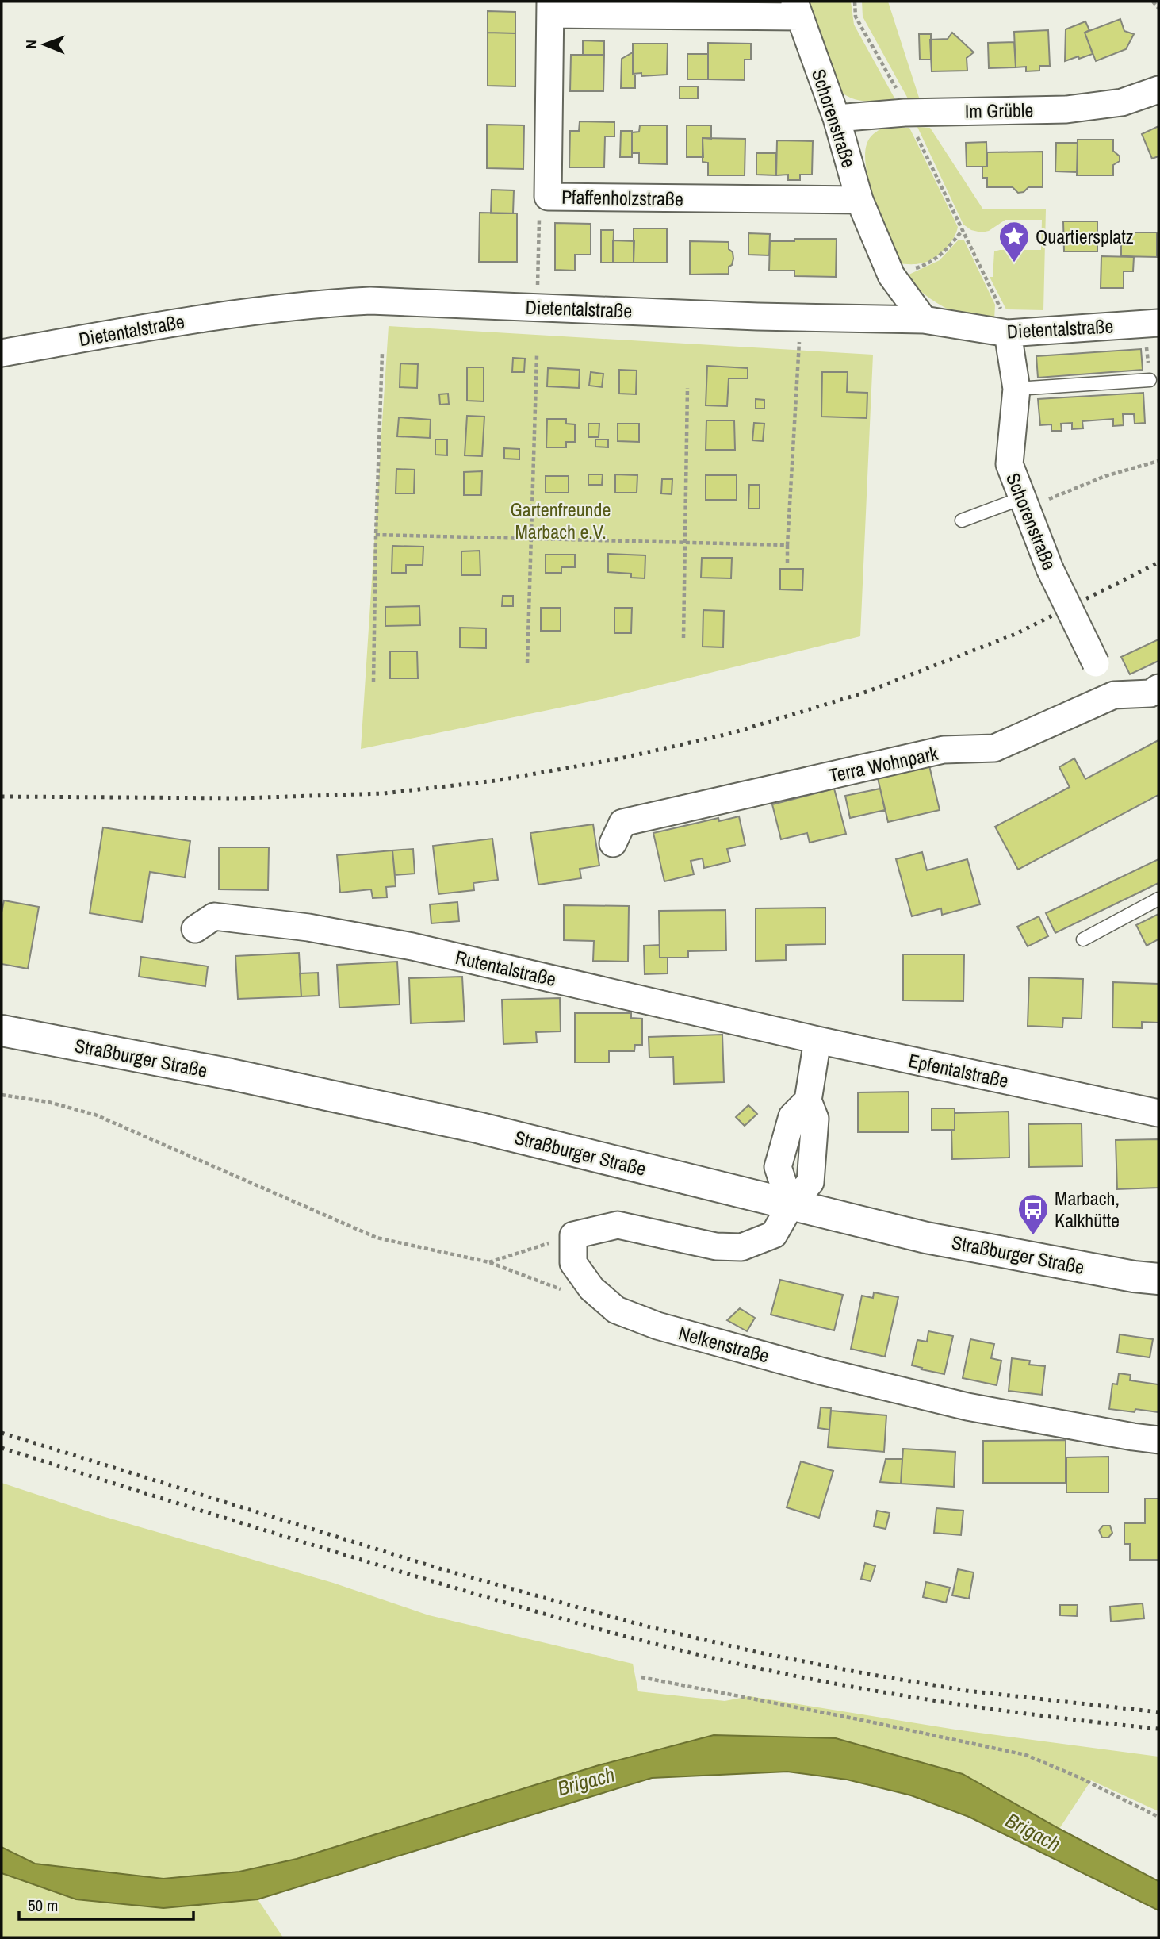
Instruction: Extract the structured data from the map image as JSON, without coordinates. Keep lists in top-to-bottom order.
{
  "streets": {
    "main road": ["Straßburger Straße"],
    "street": [
      "Im Grüble",
      "Schorenstraße",
      "Pfaffenholzstraße",
      "Dietentalstraße",
      "Terra Wohnpark",
      "Rutentalstraße",
      "Epfentalstraße",
      "Nelkenstraße"
    ]
  },
  "crossings": [
    ["Im Grüble", "Schorenstraße"],
    ["Schorenstraße", "Pfaffenholzstraße"],
    ["Schorenstraße", "Dietentalstraße"],
    ["Schorenstraße", "Terra Wohnpark"],
    ["Rutentalstraße", "Epfentalstraße"]
  ],
  "water": ["Brigach"],
  "parks": ["Gartenfreunde Marbach e.V."],
  "places": {
    "place": ["Quartiersplatz"],
    "bus stop": ["Marbach, Kalkhütte"]
  },
  "scale_bar": "50 m",
  "north": "left"
}
